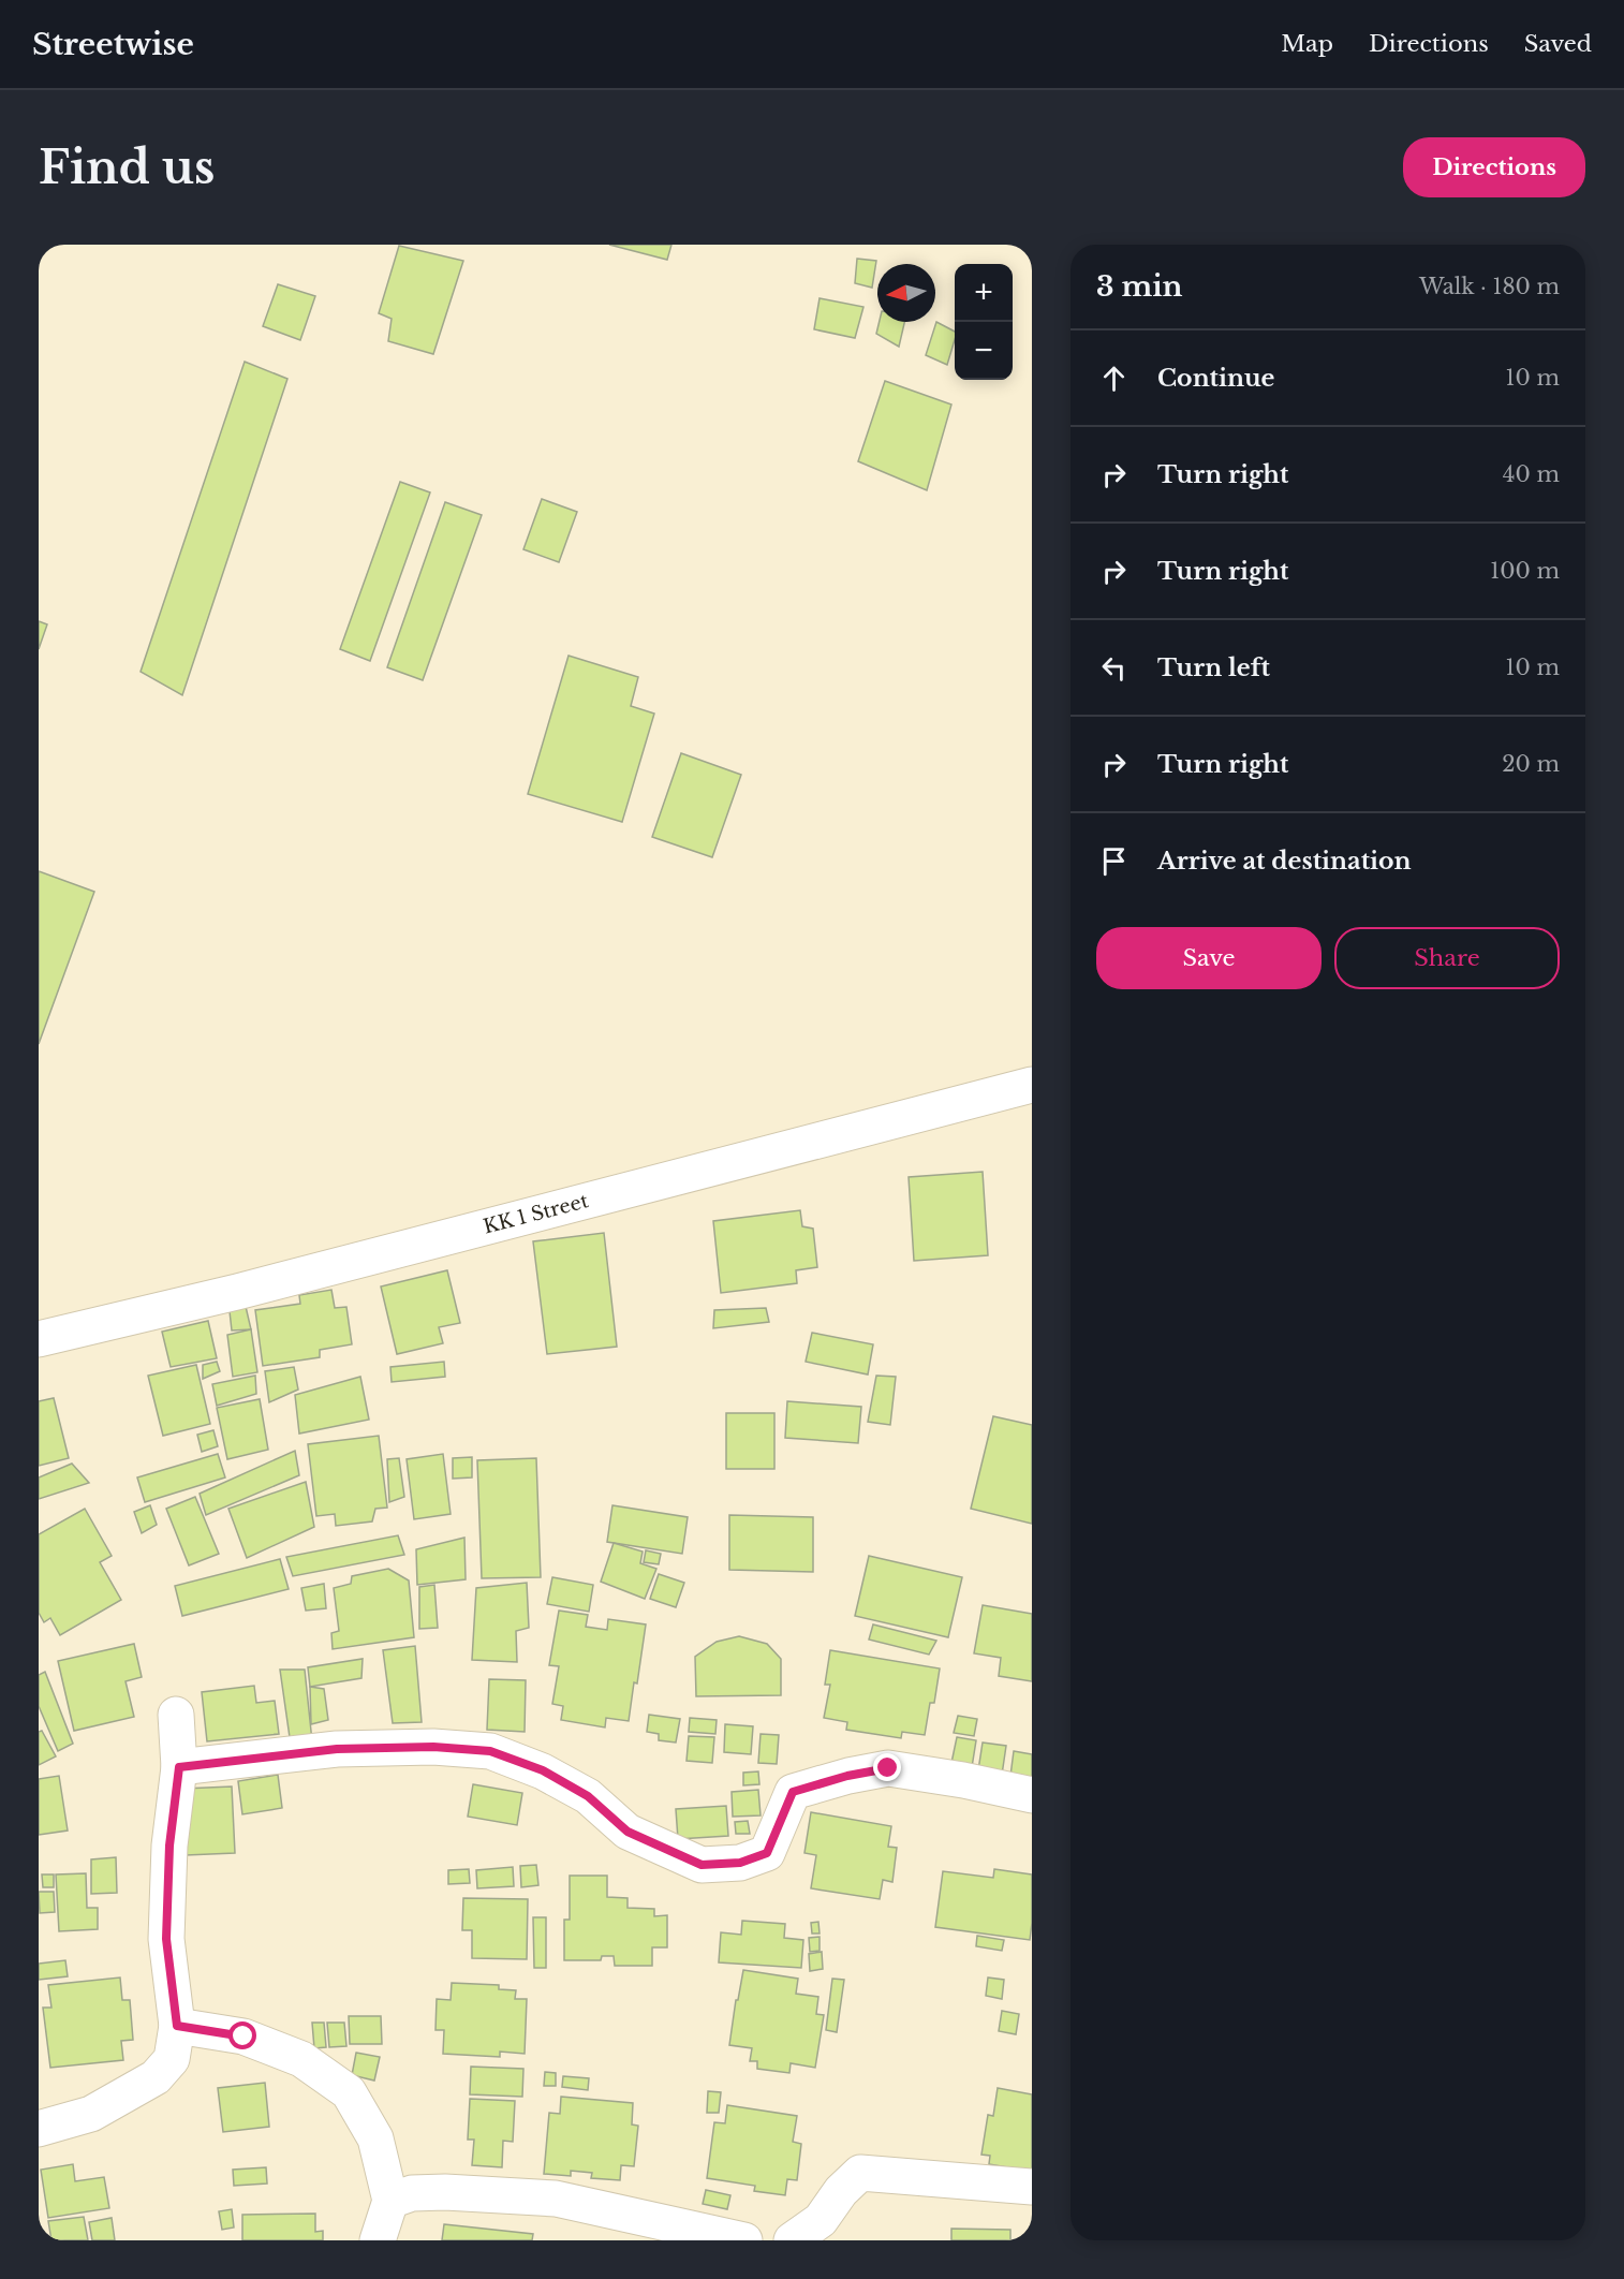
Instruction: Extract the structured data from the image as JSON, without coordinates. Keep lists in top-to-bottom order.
{
  "streets": {
    "street": ["KK 1 Street"]
  },
  "north": "left",
  "page": {
    "header": "Streetwise",
    "nav": ["Map", "Directions", "Saved"],
    "buttons": [
      "Directions",
      ["Save", "Share"]
    ],
    "title": "Find us",
    "heading": ["3 min", "Walk · 180 m"],
    "map_buttons": ["+", "−"],
    "list": [
      ["Continue", "10 m"],
      ["Turn right", "40 m"],
      ["Turn right", "100 m"],
      ["Turn left", "10 m"],
      ["Turn right", "20 m"],
      "Arrive at destination"
    ]
  }
}
